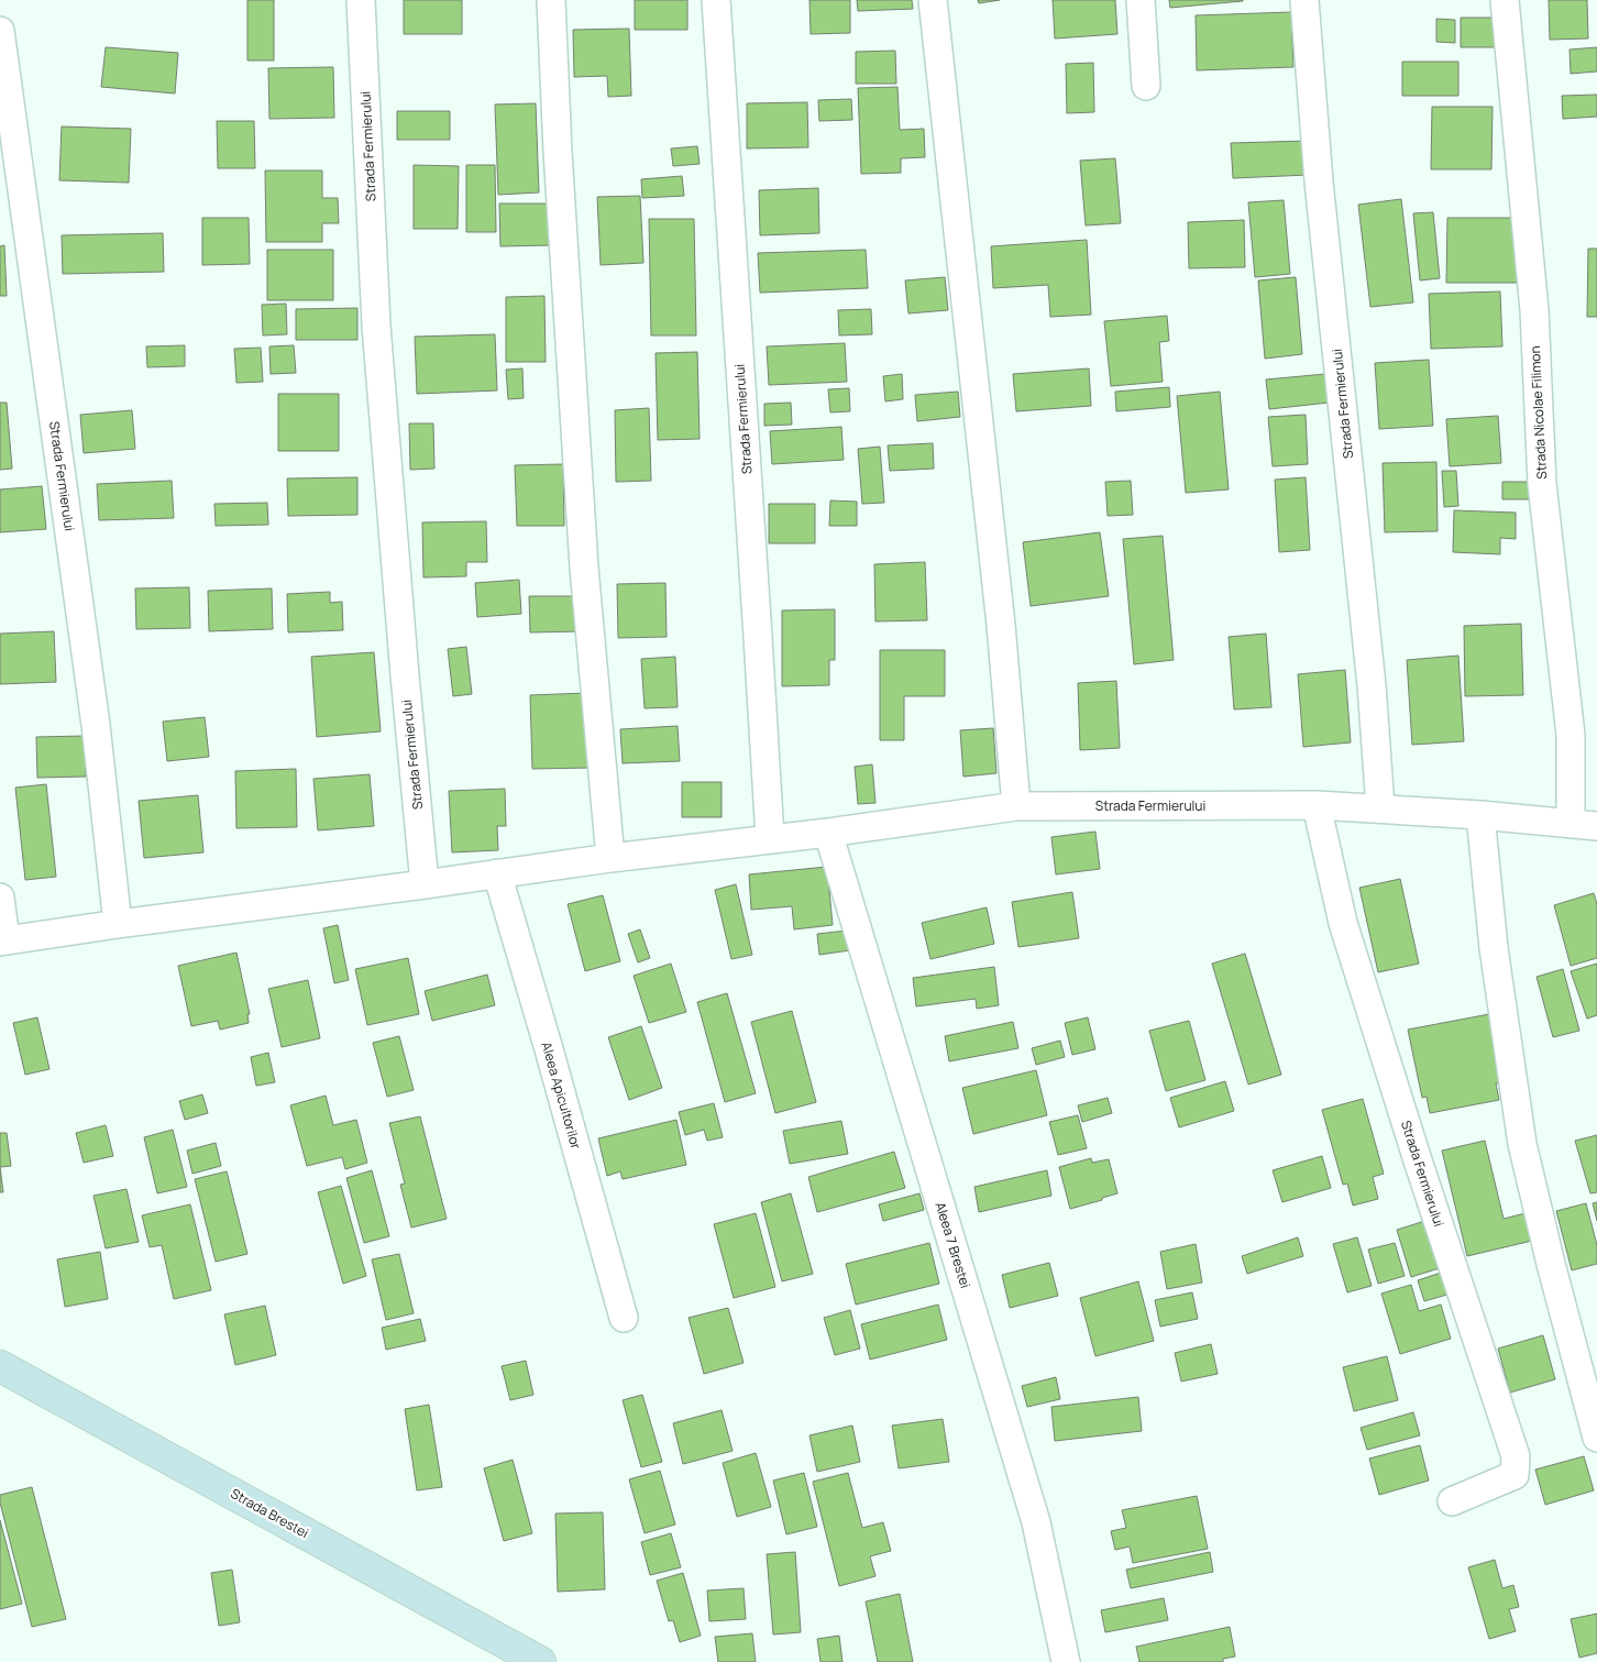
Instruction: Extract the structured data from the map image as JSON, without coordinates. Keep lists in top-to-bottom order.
{
  "streets": {
    "main road": ["Strada Brestei"],
    "street": [
      "Strada Fermierului",
      "Strada Nicolae Filimon",
      "Aleea Apicultorilor",
      "Aleea 7 Brestei"
    ]
  },
  "crossings": [
    ["Strada Fermierului", "Strada Nicolae Filimon"],
    ["Strada Fermierului", "Aleea Apicultorilor"],
    ["Strada Fermierului", "Aleea 7 Brestei"]
  ]
}
